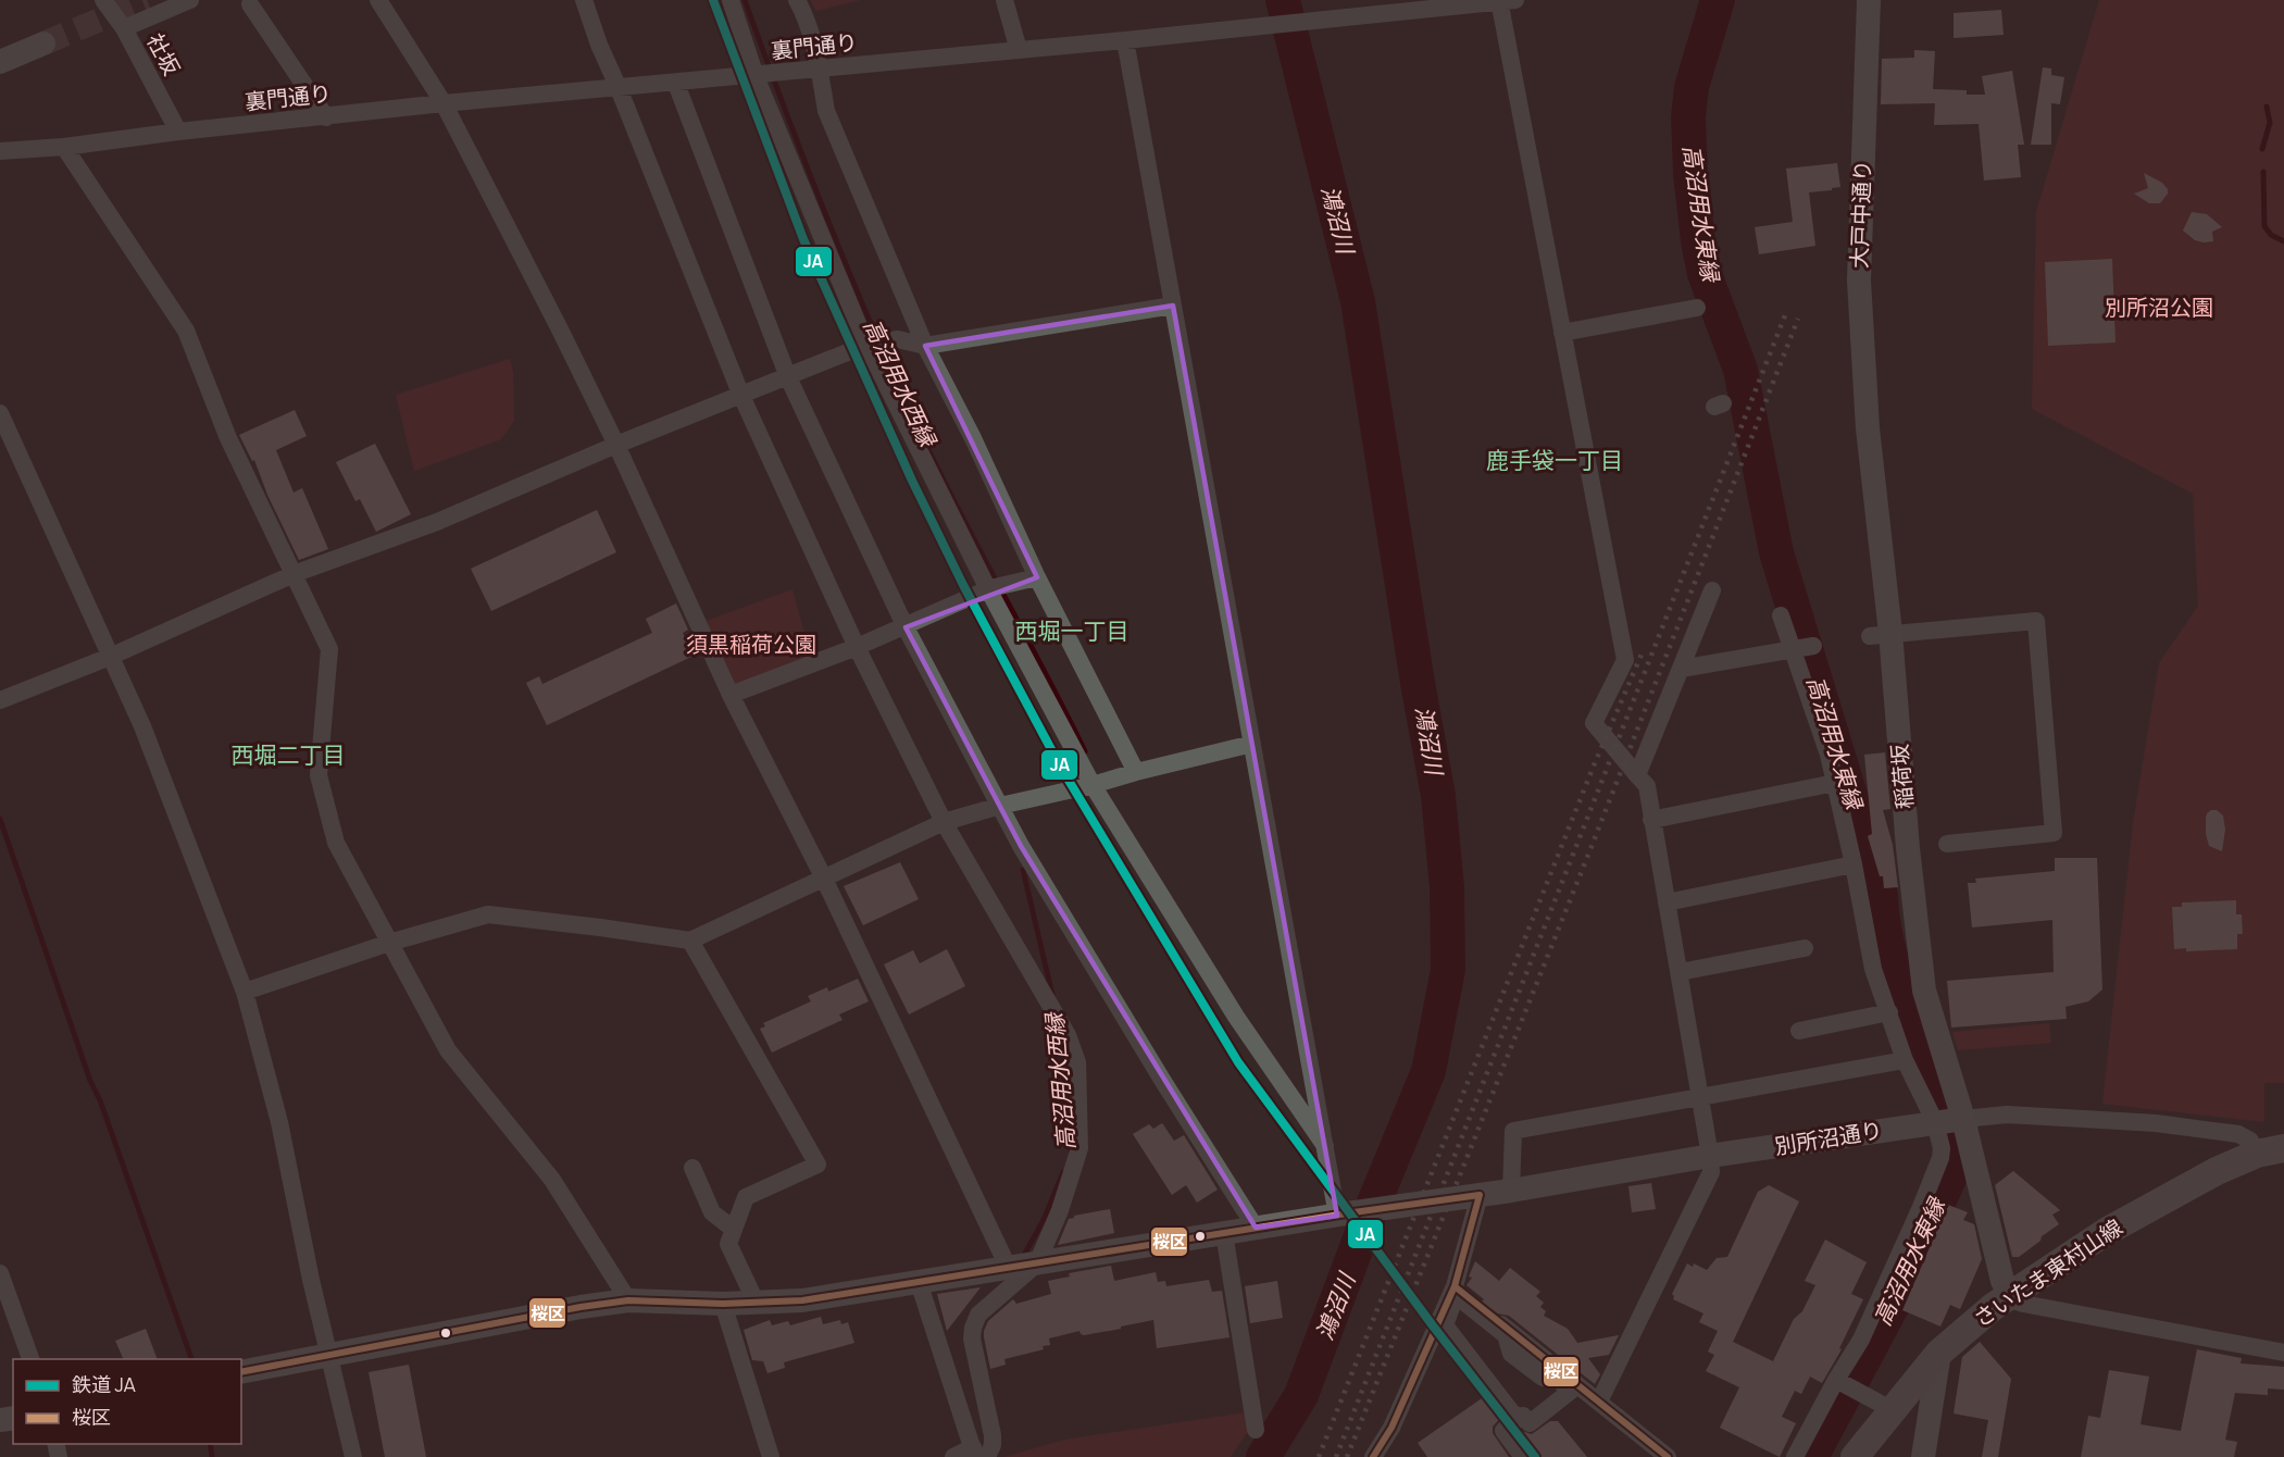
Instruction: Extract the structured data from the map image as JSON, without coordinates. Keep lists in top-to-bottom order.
{
  "streets": {
    "main road": ["さいたま東村山線"],
    "street": [
      "裏門通り",
      "社坂",
      "大戸中通り",
      "稲荷坂",
      "別所沼通り"
    ]
  },
  "crossings": [
    ["裏門通り", "社坂"],
    ["大戸中通り", "稲荷坂"],
    ["稲荷坂", "別所沼通り"],
    ["稲荷坂", "さいたま東村山線"],
    ["別所沼通り", "さいたま東村山線"]
  ],
  "districts": ["鹿手袋一丁目", "西堀一丁目", "西堀二丁目"],
  "water": ["高沼用水東縁", "鴻沼川", "高沼用水西縁"],
  "parks": ["別所沼公園", "須黒稲荷公園"],
  "lines": ["rail line JA", "transit line 桜区"],
  "legend": ["鉄道 JA", "桜区"]
}
